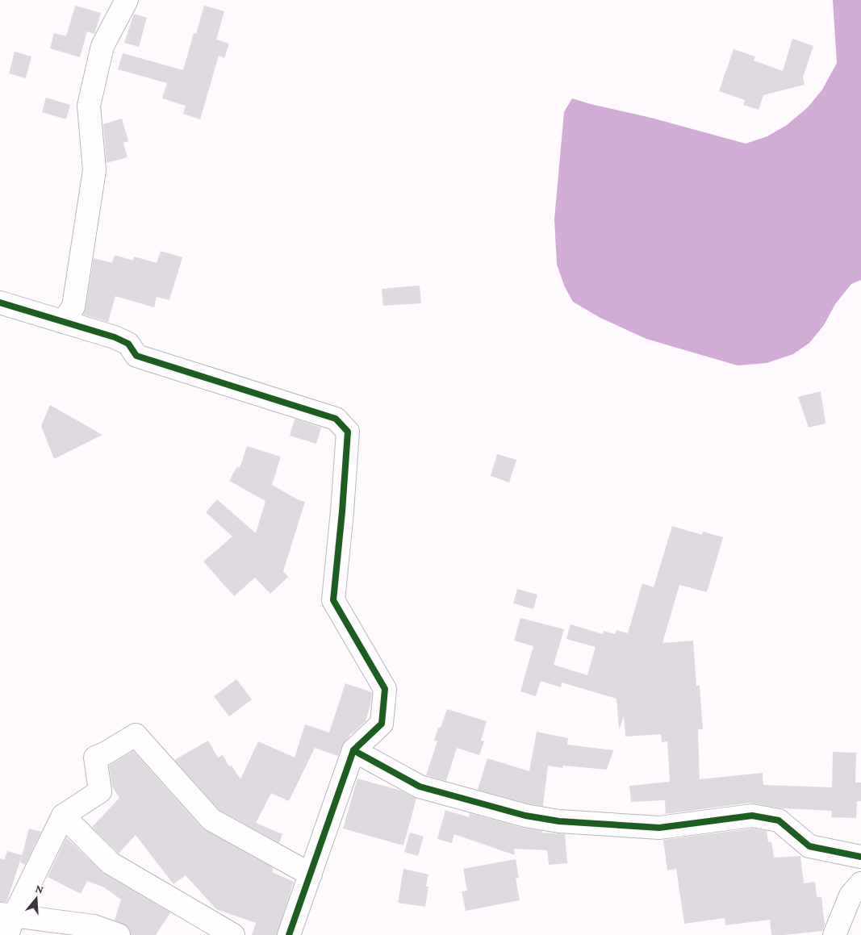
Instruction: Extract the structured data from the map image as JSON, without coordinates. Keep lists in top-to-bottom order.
{
  "north": "top"
}
